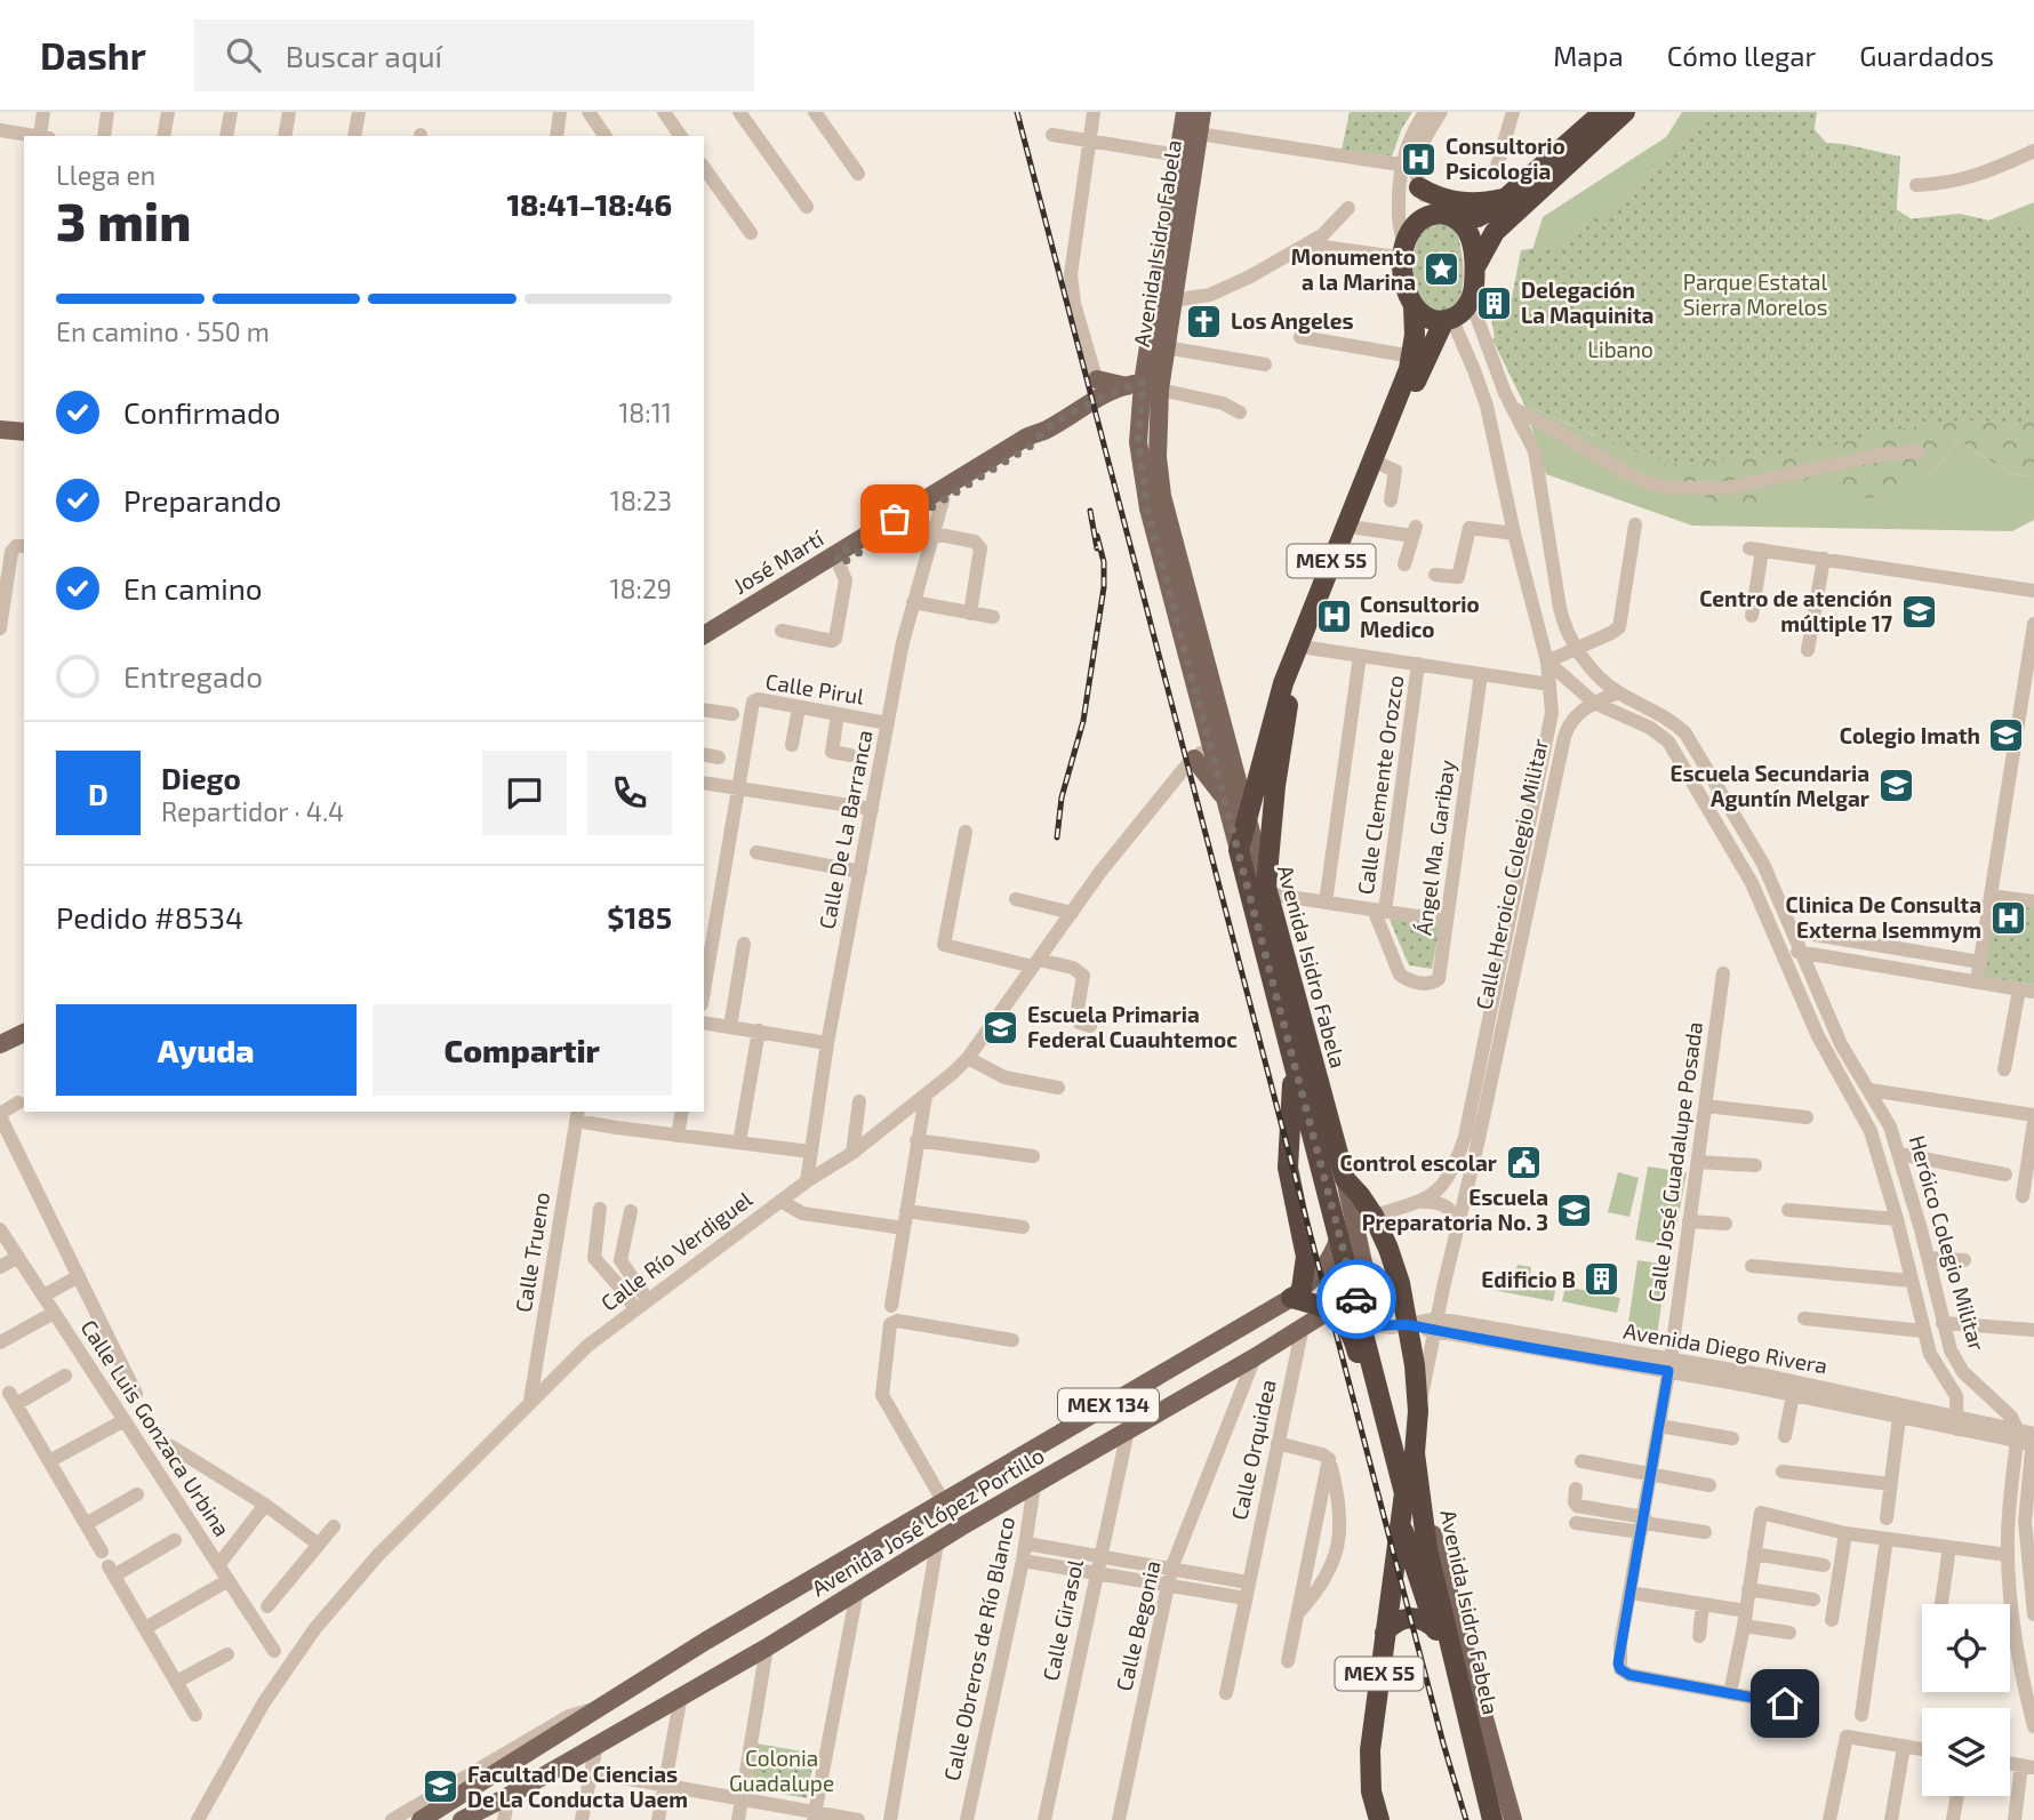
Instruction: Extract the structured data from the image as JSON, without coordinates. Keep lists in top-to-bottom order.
{
  "streets": {
    "highway": ["Avenida Isidro Fabela", "MEX 55"],
    "main road": ["José Martí", "MEX 134", "Avenida José López Portillo"],
    "street": [
      "Calle Pirul",
      "Calle Clemente Orozco",
      "Calle De La Barranca",
      "Ángel Ma. Garibay",
      "Calle Heroico Colegio Militar",
      "Calle José Guadalupe Posada",
      "Heróico Colegio Militar",
      "Calle Río Verdiguel",
      "Calle Trueno",
      "Avenida Diego Rivera",
      "Calle Luis Gonzaca Urbina",
      "Calle Orquidea",
      "Calle Girasol",
      "Calle Begonia",
      "Calle Obreros de Río Blanco"
    ]
  },
  "crossings": [
    ["Avenida Isidro Fabela", "MEX 55"],
    ["Avenida Isidro Fabela", "José Martí"],
    ["Avenida Isidro Fabela", "Calle Heroico Colegio Militar"],
    ["Avenida Isidro Fabela", "Calle Río Verdiguel"],
    ["Avenida Isidro Fabela", "Avenida Diego Rivera"],
    ["Avenida Isidro Fabela", "MEX 134"],
    ["Avenida Isidro Fabela", "Calle Orquidea"],
    ["Avenida Isidro Fabela", "Avenida José López Portillo"],
    ["MEX 55", "Calle Heroico Colegio Militar"],
    ["MEX 55", "MEX 134"],
    ["MEX 55", "Avenida José López Portillo"],
    ["José Martí", "Calle De La Barranca"],
    ["Calle Pirul", "Calle De La Barranca"],
    ["Calle Clemente Orozco", "Ángel Ma. Garibay"],
    ["Calle De La Barranca", "Calle Río Verdiguel"],
    ["Calle Heroico Colegio Militar", "Heróico Colegio Militar"],
    ["Calle Heroico Colegio Militar", "Avenida Diego Rivera"],
    ["Calle José Guadalupe Posada", "Avenida Diego Rivera"],
    ["Heróico Colegio Militar", "Avenida Diego Rivera"],
    ["Calle Río Verdiguel", "Calle Trueno"],
    ["Avenida Diego Rivera", "Calle Orquidea"],
    ["Avenida Diego Rivera", "Avenida José López Portillo"],
    ["MEX 134", "Avenida José López Portillo"],
    ["Calle Orquidea", "Avenida José López Portillo"],
    ["Avenida José López Portillo", "Calle Girasol"],
    ["Avenida José López Portillo", "Calle Begonia"],
    ["Avenida José López Portillo", "Calle Obreros de Río Blanco"]
  ],
  "parks": ["Parque Estatal Sierra Morelos", "Libano", "Colonia Guadalupe"],
  "places": {
    "hospital": ["Consultorio Psicologia", "Consultorio Medico", "Clinica De Consulta Externa Isemmym"],
    "place": ["Monumento a la Marina"],
    "building": ["Delegación La Maquinita", "Edificio B"],
    "church": ["Los Angeles"],
    "school or university": [
      "Centro de atención múltiple 17",
      "Colegio Imath",
      "Escuela Secundaria Aguntín Melgar",
      "Escuela Primaria Federal Cuauhtemoc",
      "Escuela Preparatoria No. 3",
      "Facultad De Ciencias De La Conducta Uaem"
    ],
    "public building": ["Control escolar"]
  },
  "page": {
    "header": "Dashr",
    "search": "Buscar aquí",
    "nav": ["Mapa", "Cómo llegar", "Guardados"],
    "heading": ["3 min", "Llega en", "18:41–18:46"],
    "panel": [
      "Diego",
      "Repartidor · 4.4",
      "Pedido #8534",
      "$185"
    ],
    "bar": "En camino · 550 m",
    "list": [
      ["Confirmado", "18:11"],
      ["Preparando", "18:23"],
      ["En camino", "18:29"],
      "Entregado"
    ],
    "round": "D",
    "buttons": ["Ayuda", "Compartir"]
  }
}
